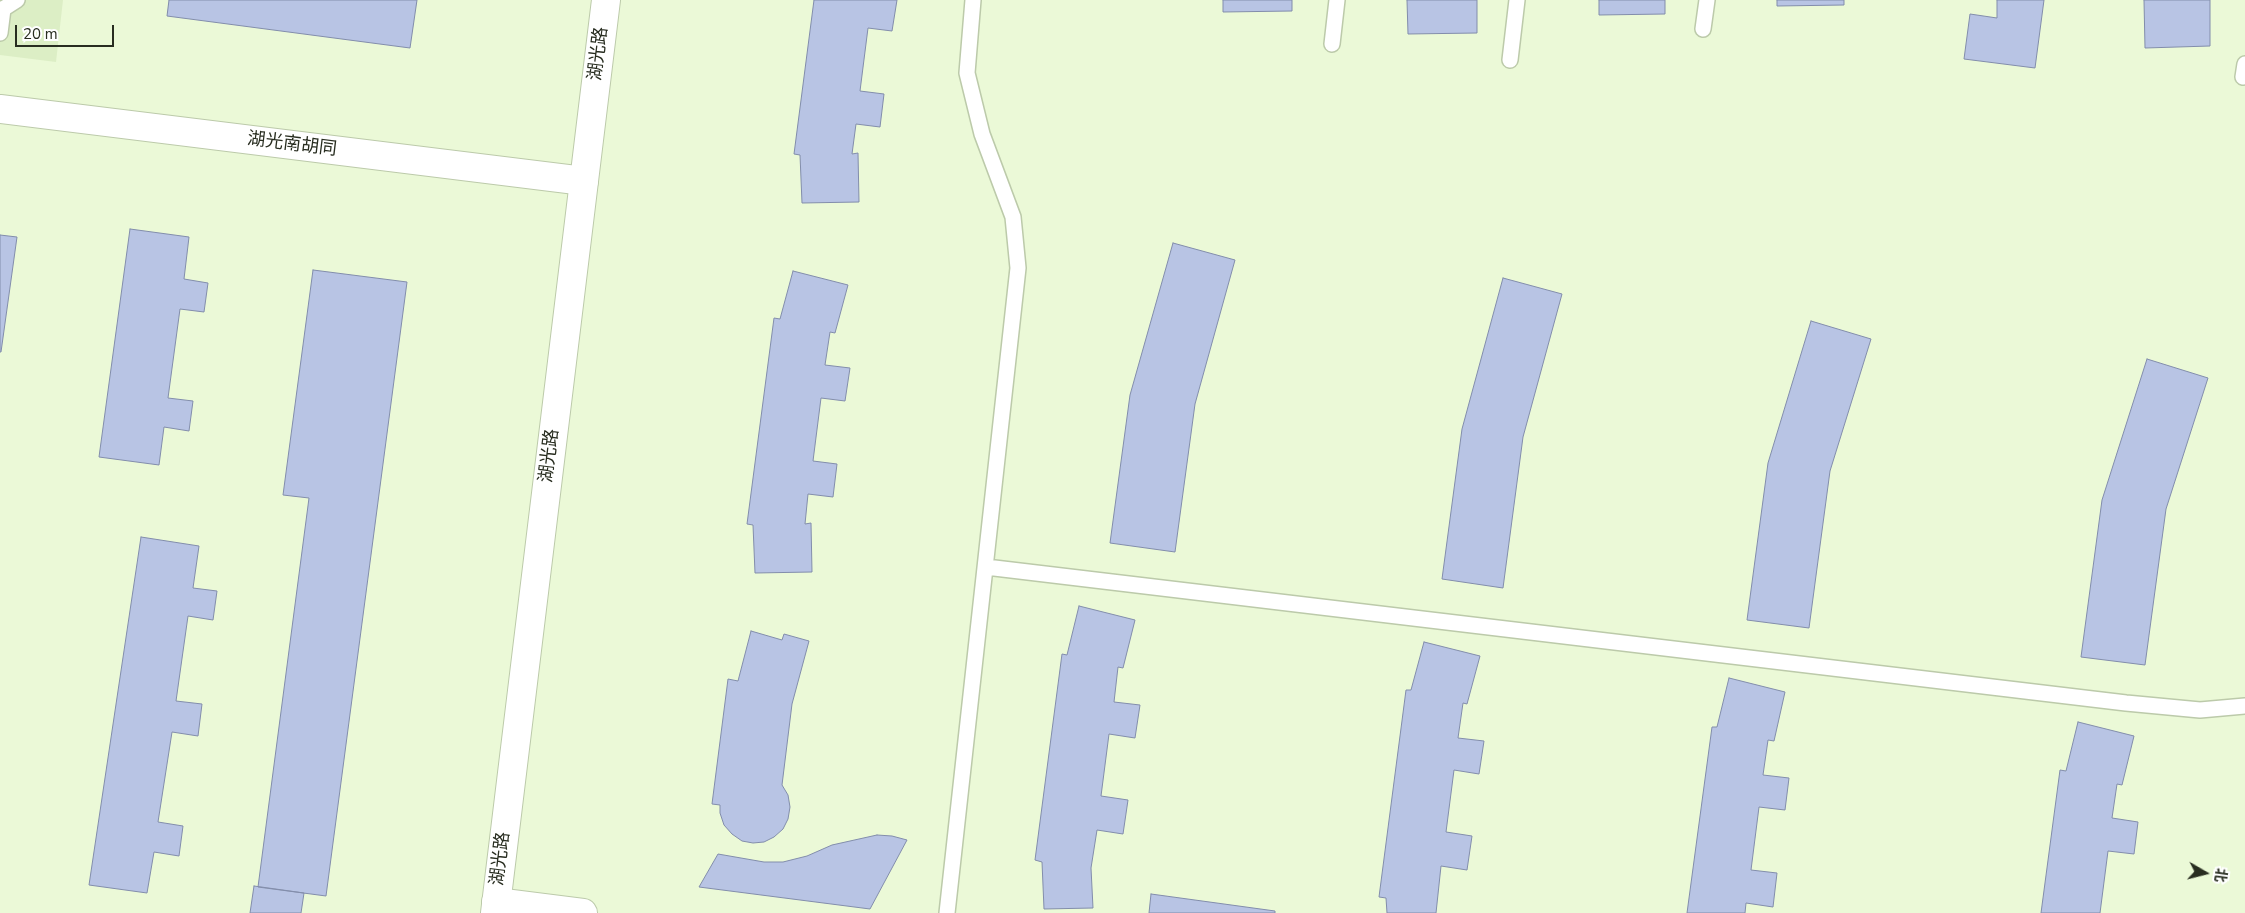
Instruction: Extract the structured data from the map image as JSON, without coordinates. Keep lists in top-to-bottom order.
{
  "streets": {
    "street": ["湖光路", "湖光南胡同"]
  },
  "crossings": [
    ["湖光路", "湖光南胡同"]
  ],
  "scale_bar": "20 m",
  "north": "right"
}
